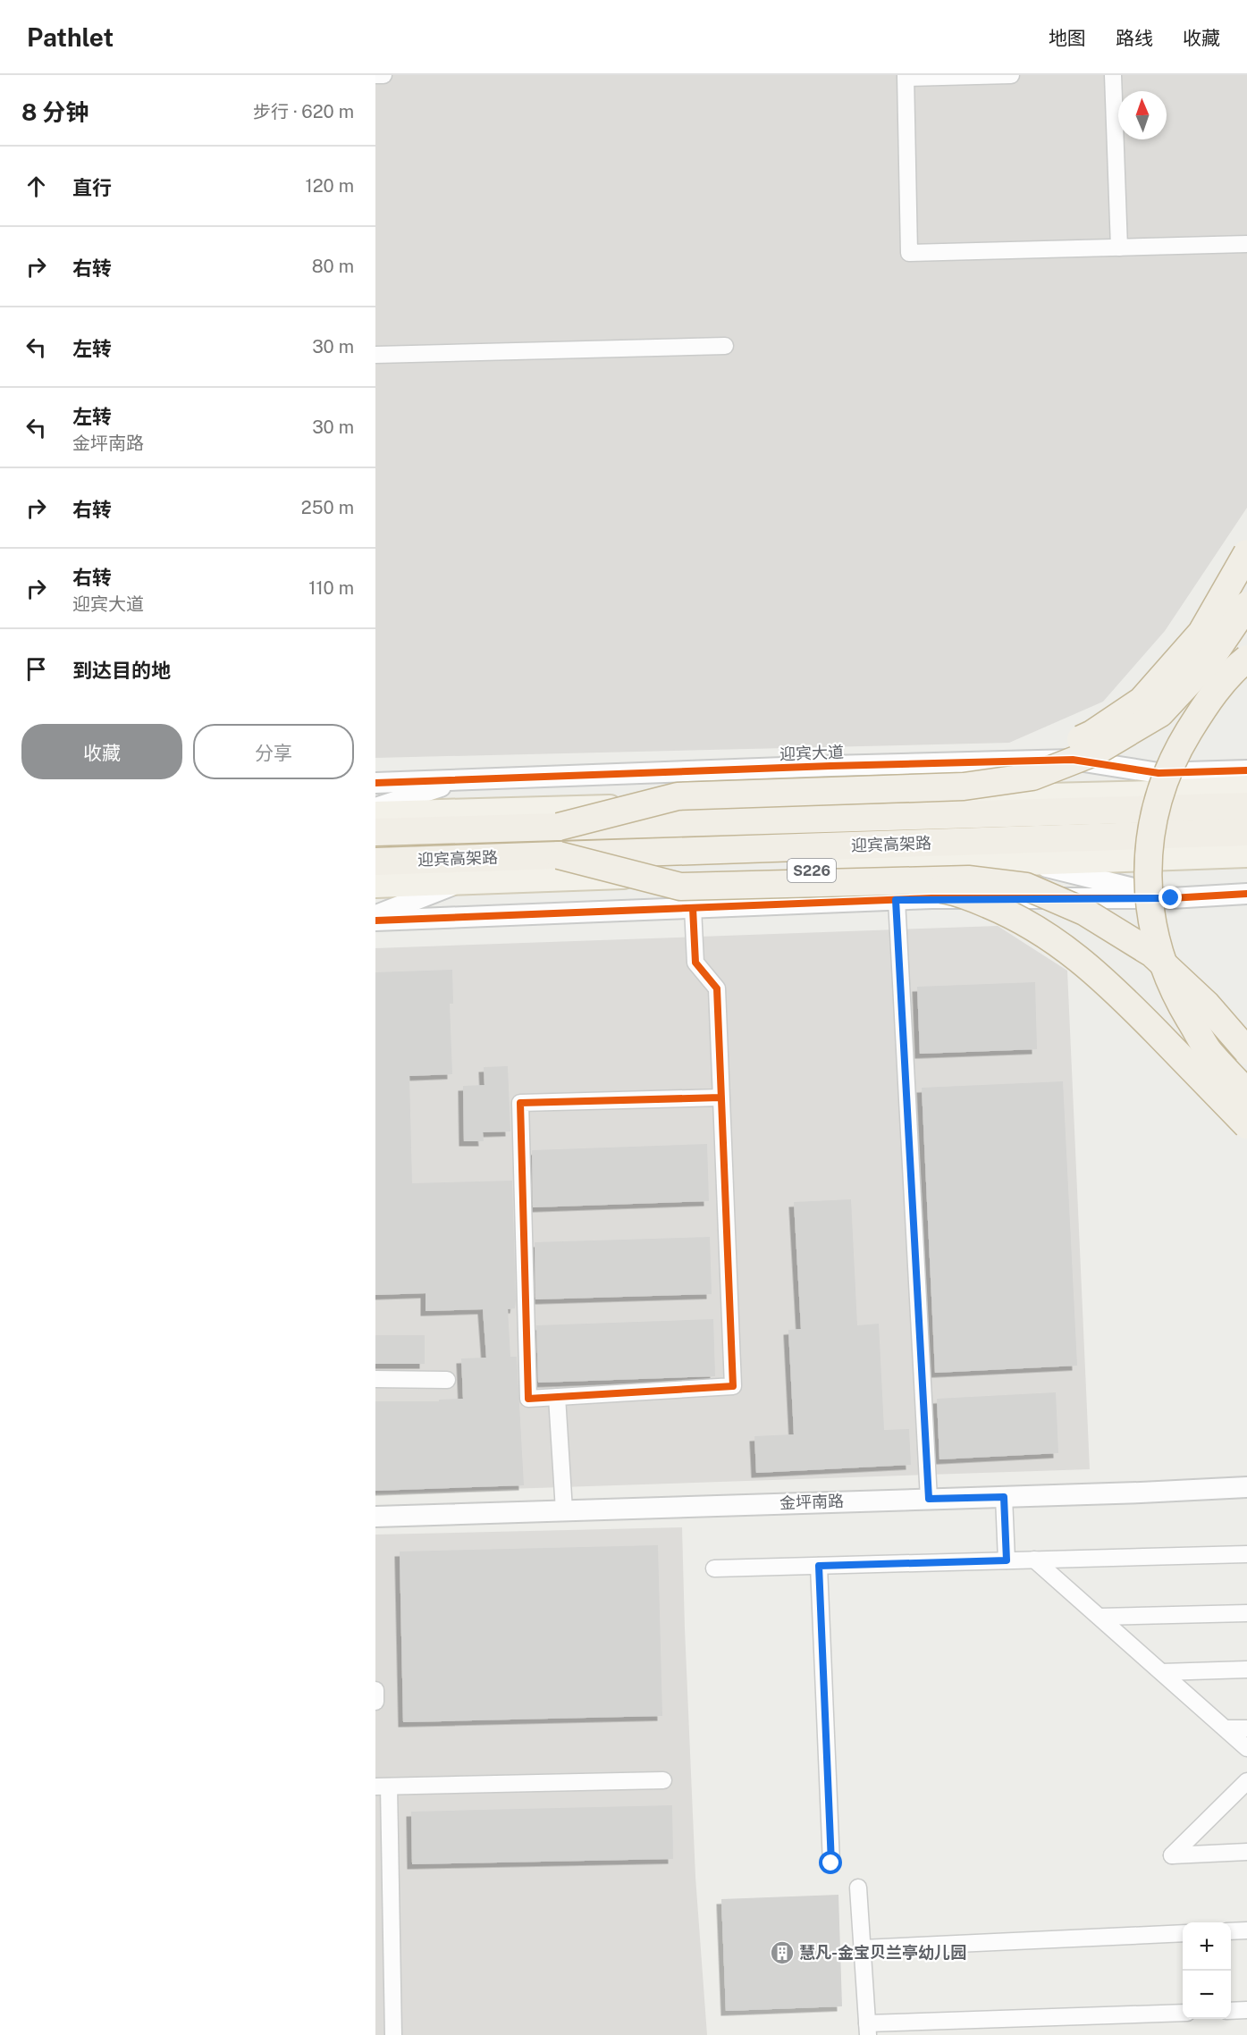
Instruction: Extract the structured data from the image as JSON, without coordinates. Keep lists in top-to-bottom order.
{
  "streets": {
    "highway": ["迎宾高架路"],
    "main road": ["S226"],
    "street": ["迎宾大道", "金坪南路"]
  },
  "places": {
    "building": ["慧凡-金宝贝兰亭幼儿园"]
  },
  "north": "top",
  "page": {
    "header": "Pathlet",
    "nav": ["地图", "路线", "收藏"],
    "heading": ["8 分钟", "步行 · 620 m"],
    "list": [
      ["直行", "120 m"],
      ["右转", "80 m"],
      ["左转", "30 m"],
      ["左转", "金坪南路", "30 m"],
      ["右转", "250 m"],
      ["右转", "迎宾大道", "110 m"],
      "到达目的地"
    ],
    "buttons": ["收藏", "分享"],
    "map_buttons": ["+", "−"]
  }
}
